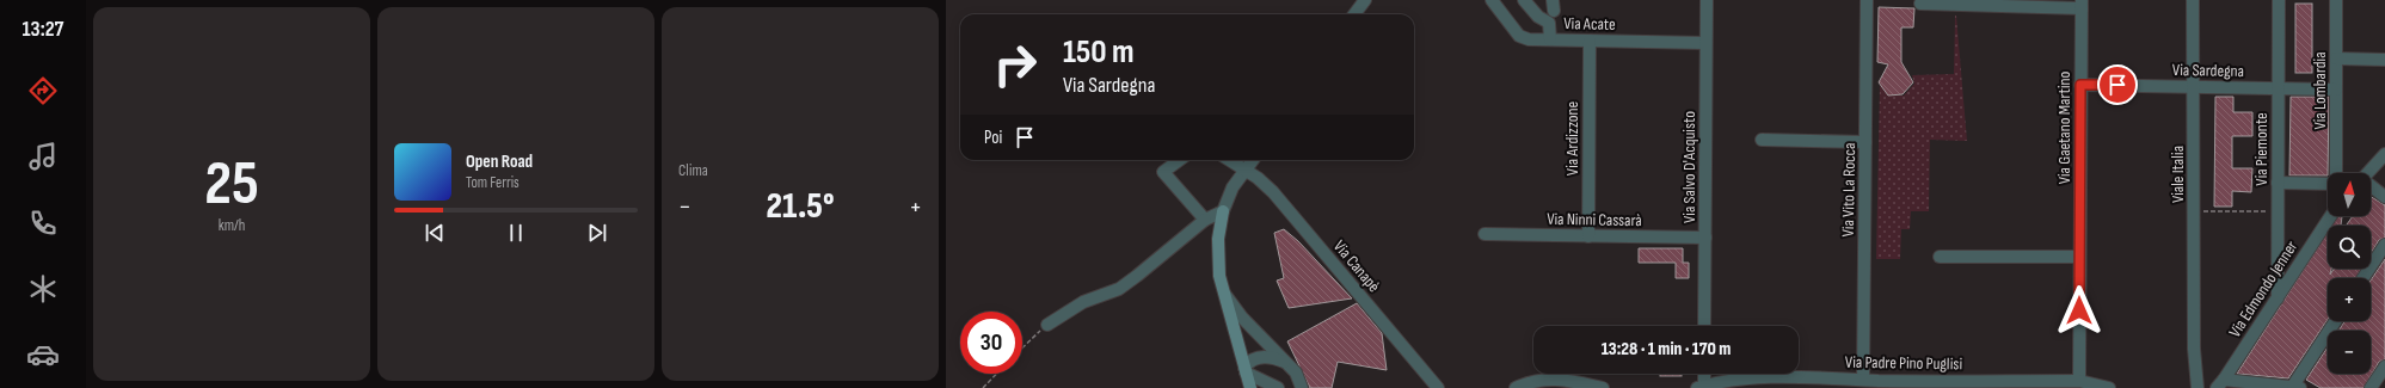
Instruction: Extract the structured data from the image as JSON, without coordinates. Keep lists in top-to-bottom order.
{
  "streets": {
    "street": [
      "Via Acate",
      "Via Sardegna",
      "Via Lombardia",
      "Via Gaetano Martino",
      "Via Ardizzone",
      "Via Piemonte",
      "Via Salvo D'Acquisto",
      "Viale Italia",
      "Via Vito La Rocca",
      "Via Ninni Cassarà",
      "Via Canapè",
      "Via Edmondo Jenner",
      "Via Padre Pino Puglisi"
    ]
  },
  "crossings": [
    ["Via Acate", "Via Ardizzone"],
    ["Via Acate", "Via Salvo D'Acquisto"],
    ["Via Sardegna", "Via Lombardia"],
    ["Via Sardegna", "Via Gaetano Martino"],
    ["Via Sardegna", "Via Piemonte"],
    ["Via Sardegna", "Viale Italia"],
    ["Via Gaetano Martino", "Via Padre Pino Puglisi"],
    ["Via Ardizzone", "Via Ninni Cassarà"],
    ["Via Piemonte", "Via Edmondo Jenner"],
    ["Via Salvo D'Acquisto", "Via Ninni Cassarà"],
    ["Via Vito La Rocca", "Via Padre Pino Puglisi"]
  ],
  "north": "top",
  "page": {
    "tabs": "13:27",
    "tile": [
      ["25", "km/h"],
      "Clima"
    ],
    "turn": ["150 m", "Via Sardegna"],
    "then": "Poi",
    "song": ["Open Road", "Tom Ferris"],
    "map_buttons": ["+", "−"],
    "heat": ["−", "21.5°", "+"],
    "limit": "30",
    "trip": "13:28 · 1 min · 170 m"
  }
}
